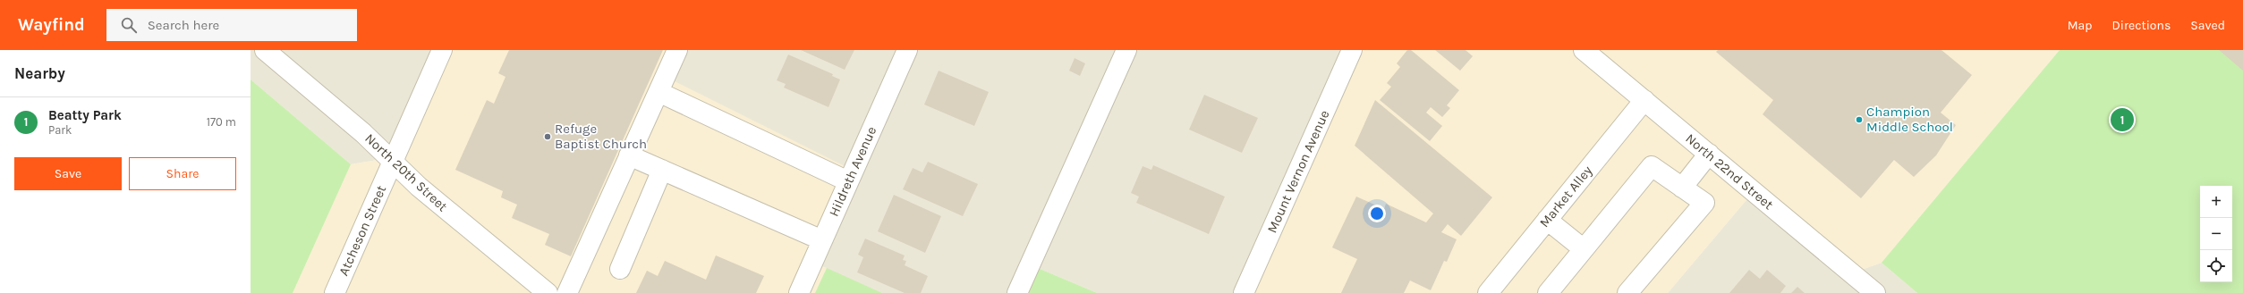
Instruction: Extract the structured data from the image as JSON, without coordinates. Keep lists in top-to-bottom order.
{
  "streets": {
    "street": [
      "Hildreth Avenue",
      "Mount Vernon Avenue",
      "North 22nd Street",
      "North 20th Street",
      "Market Alley",
      "Atcheson Street"
    ]
  },
  "crossings": [
    ["North 22nd Street", "Market Alley"],
    ["North 20th Street", "Atcheson Street"]
  ],
  "places": ["Champion Middle School", "Refuge Baptist Church"],
  "page": {
    "header": "Wayfind",
    "search": "Search here",
    "nav": ["Map", "Directions", "Saved"],
    "heading": "Nearby",
    "list": [
      {
        "mark": "1",
        "name": "Beatty Park",
        "note": "Park",
        "value": "170 m"
      }
    ],
    "pins": "1",
    "buttons": ["Save", "Share"],
    "map_buttons": ["+", "−"]
  }
}
